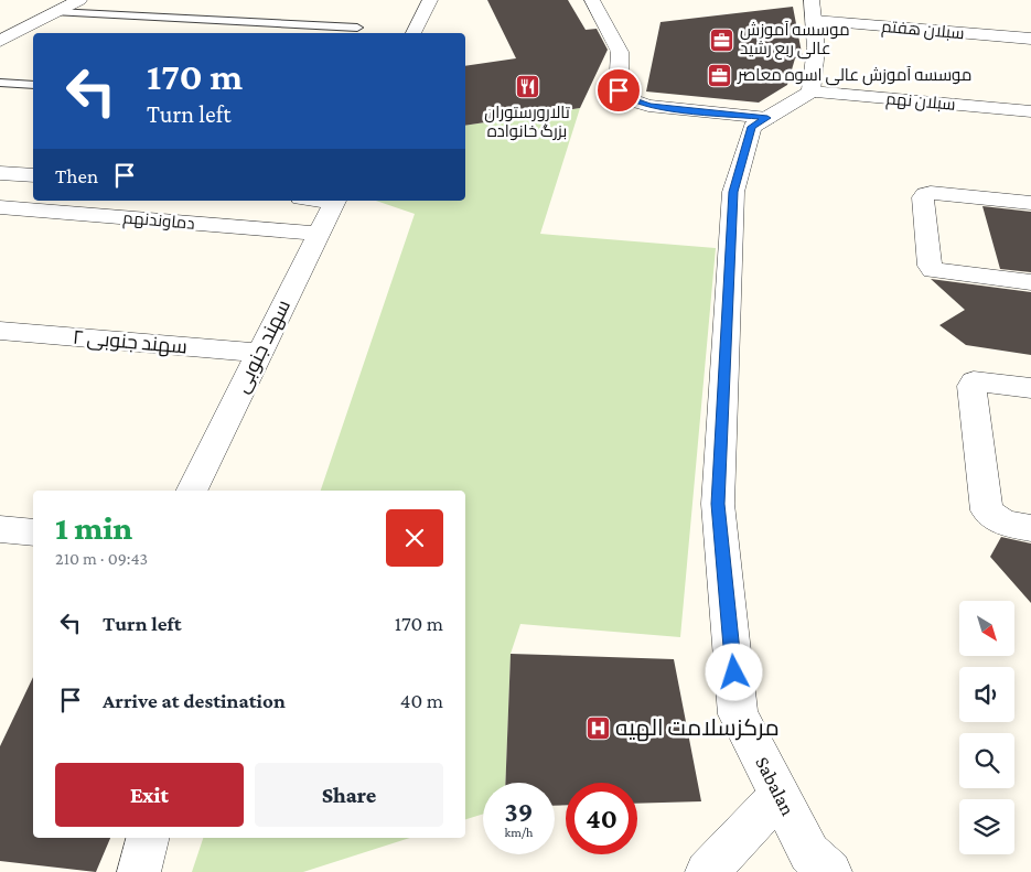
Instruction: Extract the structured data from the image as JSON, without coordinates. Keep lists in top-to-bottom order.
{
  "streets": {
    "street": [
      "سبلان هفتم",
      "سبلان نهم",
      "دماوندنهم",
      "سهند جنوبی ۲",
      "سهند جنوبی",
      "Sabalan"
    ]
  },
  "crossings": [
    ["سبلان نهم", "Sabalan"],
    ["دماوندنهم", "سهند جنوبی"],
    ["سهند جنوبی ۲", "سهند جنوبی"]
  ],
  "places": {
    "office": ["موسسه آموزش عالی ربع رشید", "موسسه آموزش عالی اسوه معاصر"],
    "restaurant": ["تالارورستوران بزرگ خانواده"],
    "hospital": ["مرکزسلامت الهیه"]
  },
  "north": "bottom right",
  "page": {
    "turn": ["170 m", "Turn left"],
    "then": "Then",
    "heading": ["1 min", "210 m · 09:43"],
    "list": [
      {
        "name": "Turn left",
        "value": "170 m"
      },
      {
        "name": "Arrive at destination",
        "value": "40 m"
      }
    ],
    "buttons": ["Exit", "Share"],
    "speed": "39 km/h",
    "limit": "40"
  }
}
